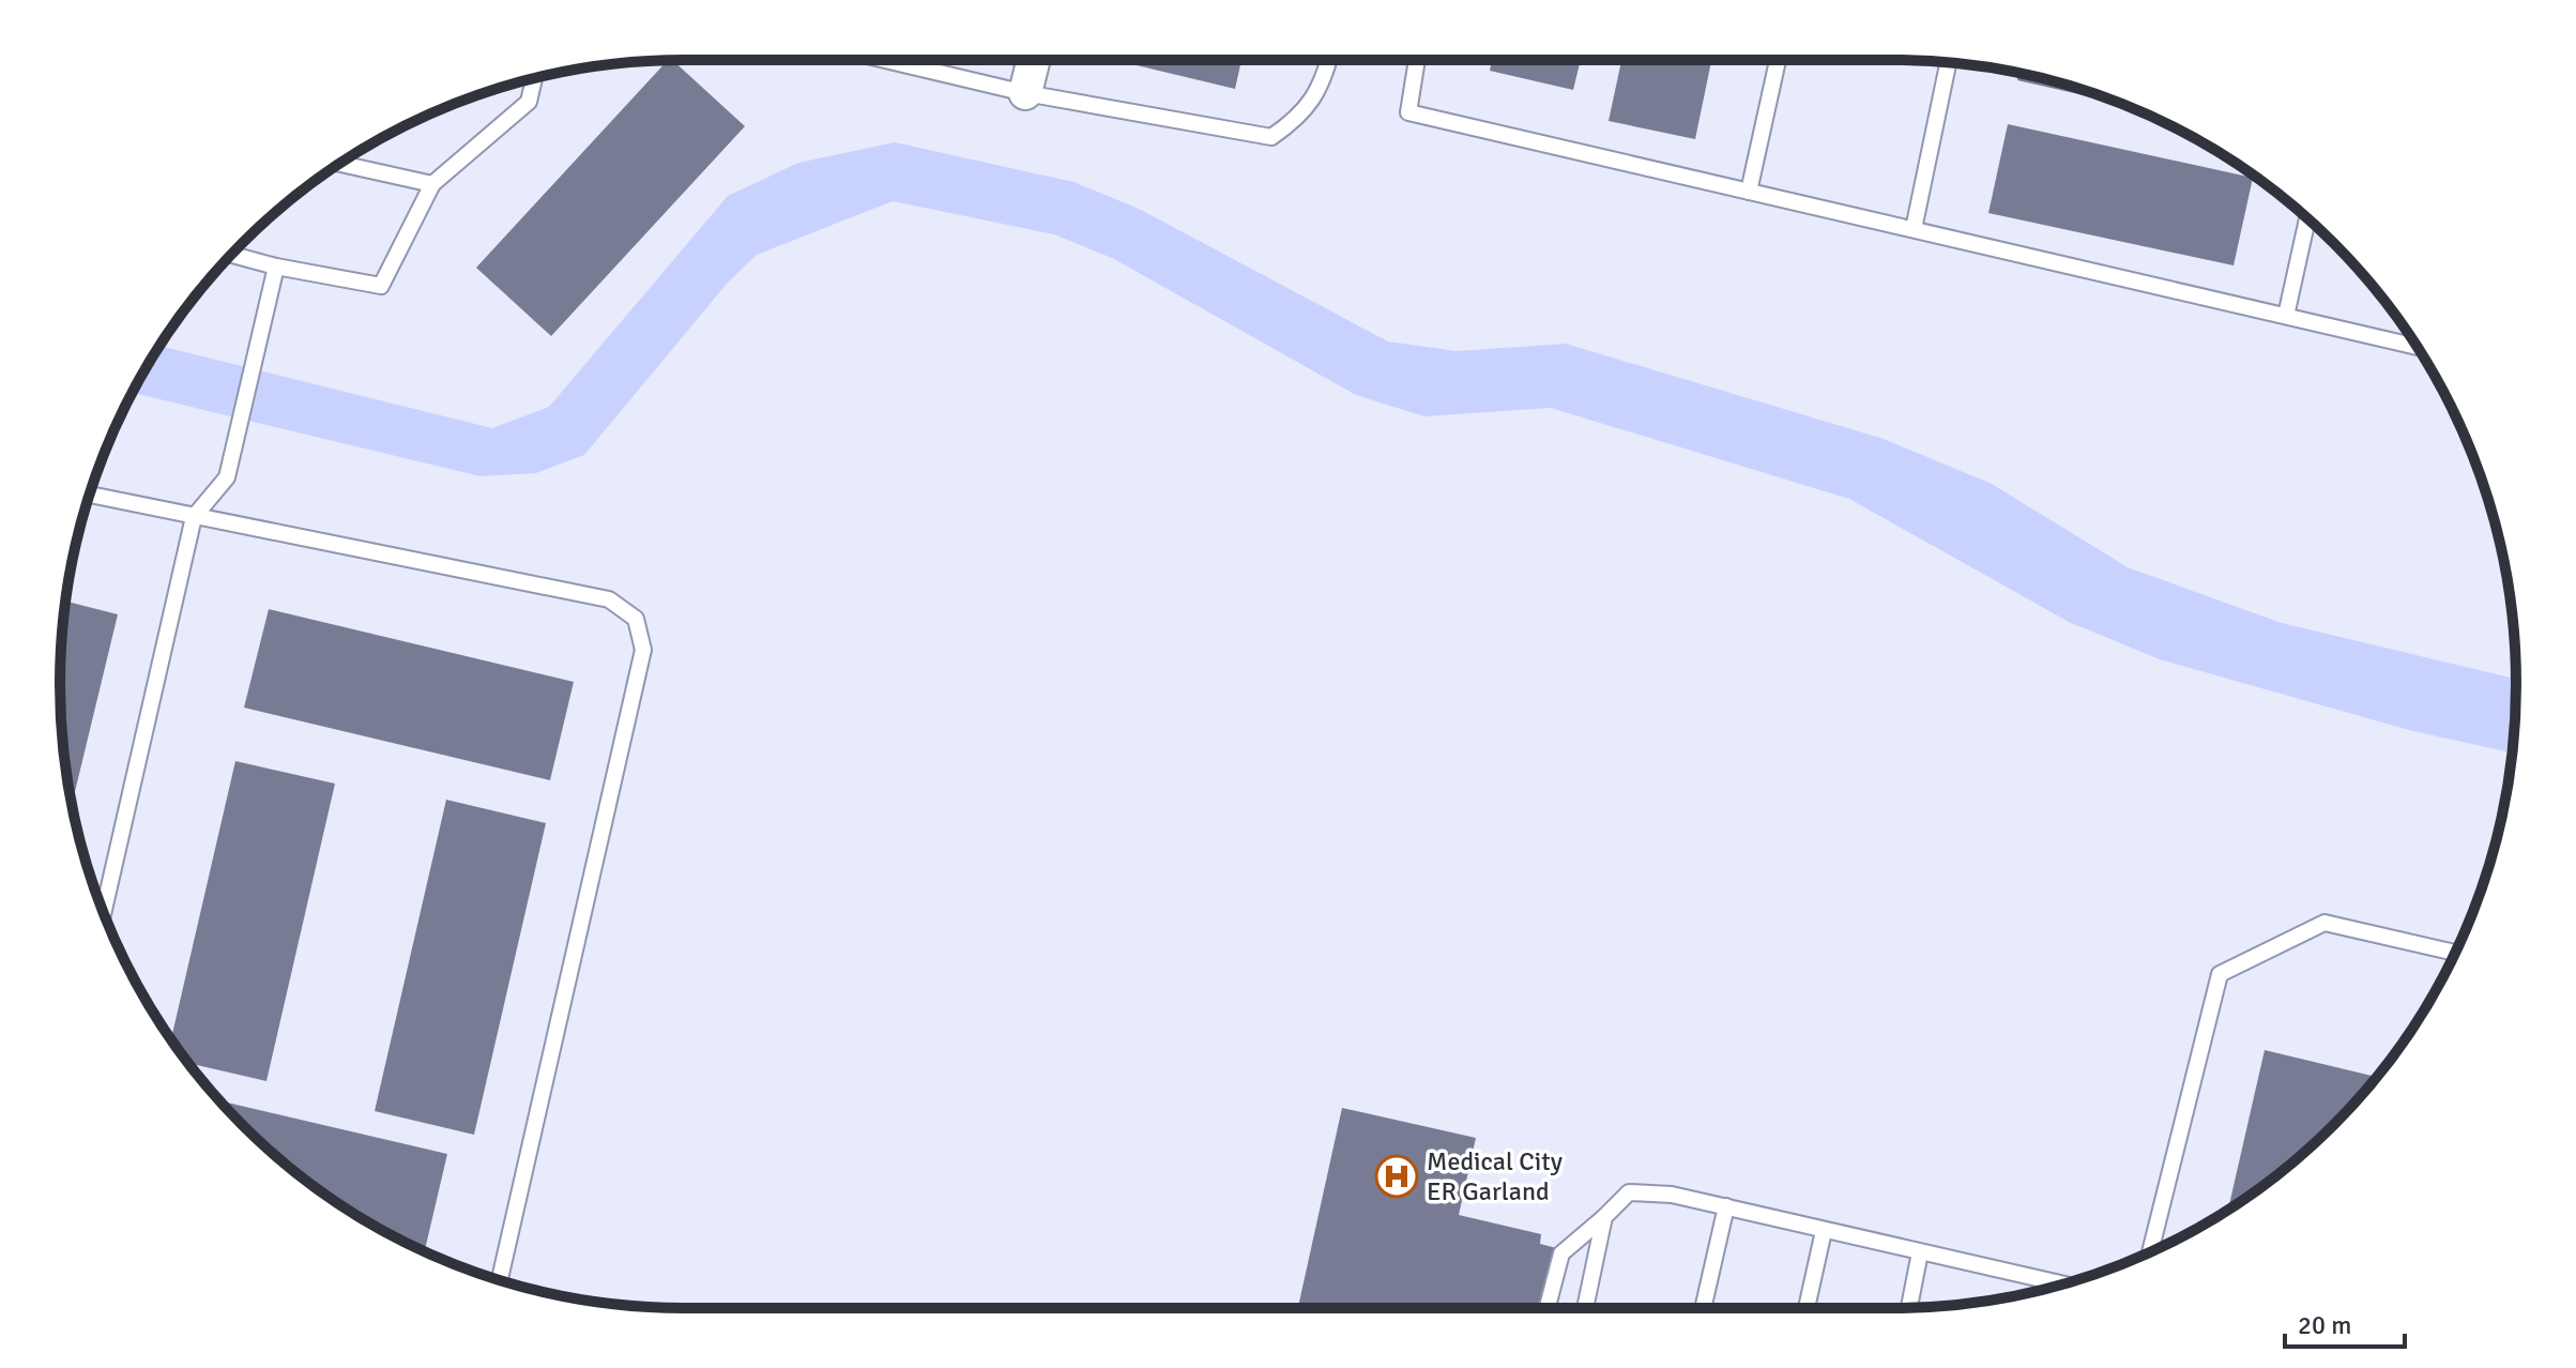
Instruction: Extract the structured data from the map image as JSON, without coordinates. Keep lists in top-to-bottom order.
{
  "places": {
    "hospital": ["Medical City ER Garland"]
  },
  "scale_bar": "20 m"
}
